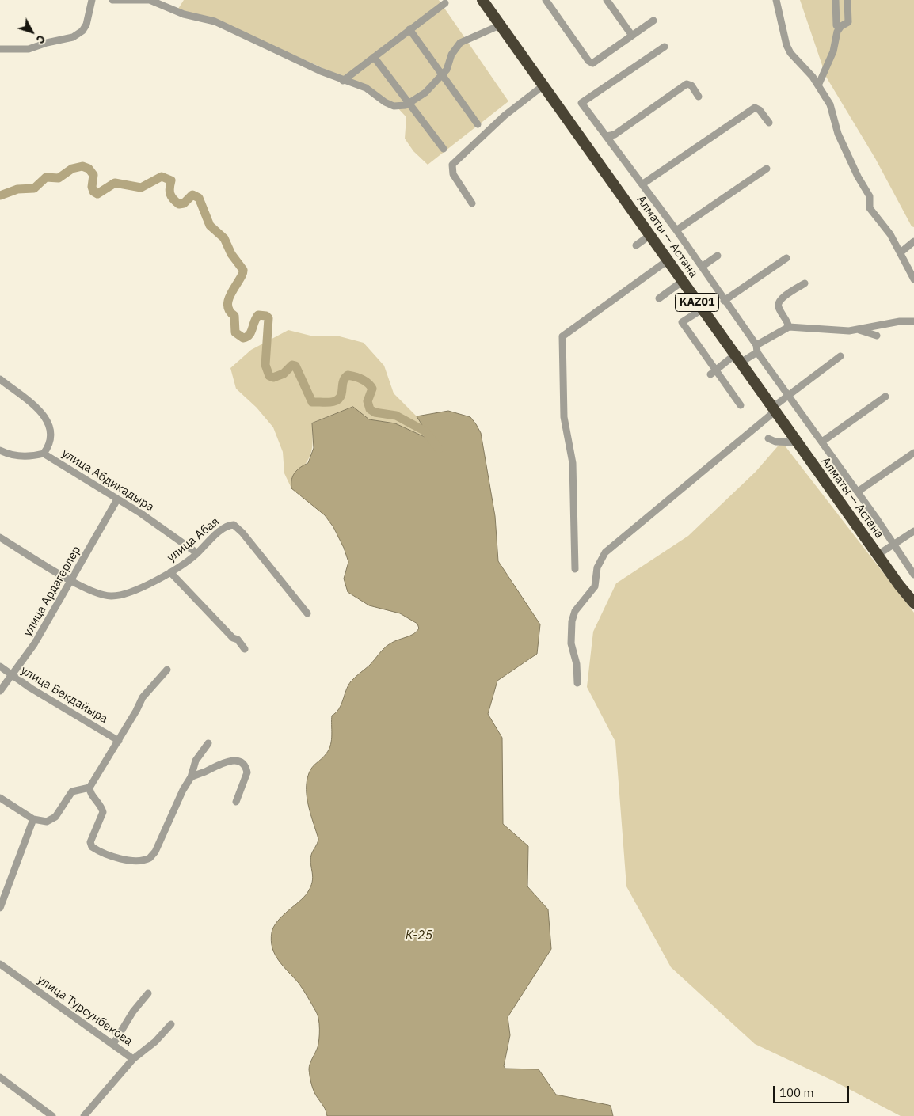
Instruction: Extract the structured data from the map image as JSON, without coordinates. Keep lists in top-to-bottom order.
{
  "streets": {
    "highway": ["Алматы — Астана", "KАZ01"],
    "street": [
      "улица Абдикадыра",
      "улица Абая",
      "улица Ардагерлер",
      "улица Бекдайыра",
      "улица Турсунбекова"
    ]
  },
  "crossings": [
    ["улица Абдикадыра", "улица Абая"],
    ["улица Абдикадыра", "улица Ардагерлер"],
    ["улица Абая", "улица Ардагерлер"],
    ["улица Ардагерлер", "улица Бекдайыра"]
  ],
  "water": ["К-25"],
  "scale_bar": "100 m",
  "north": "bottom right"
}
